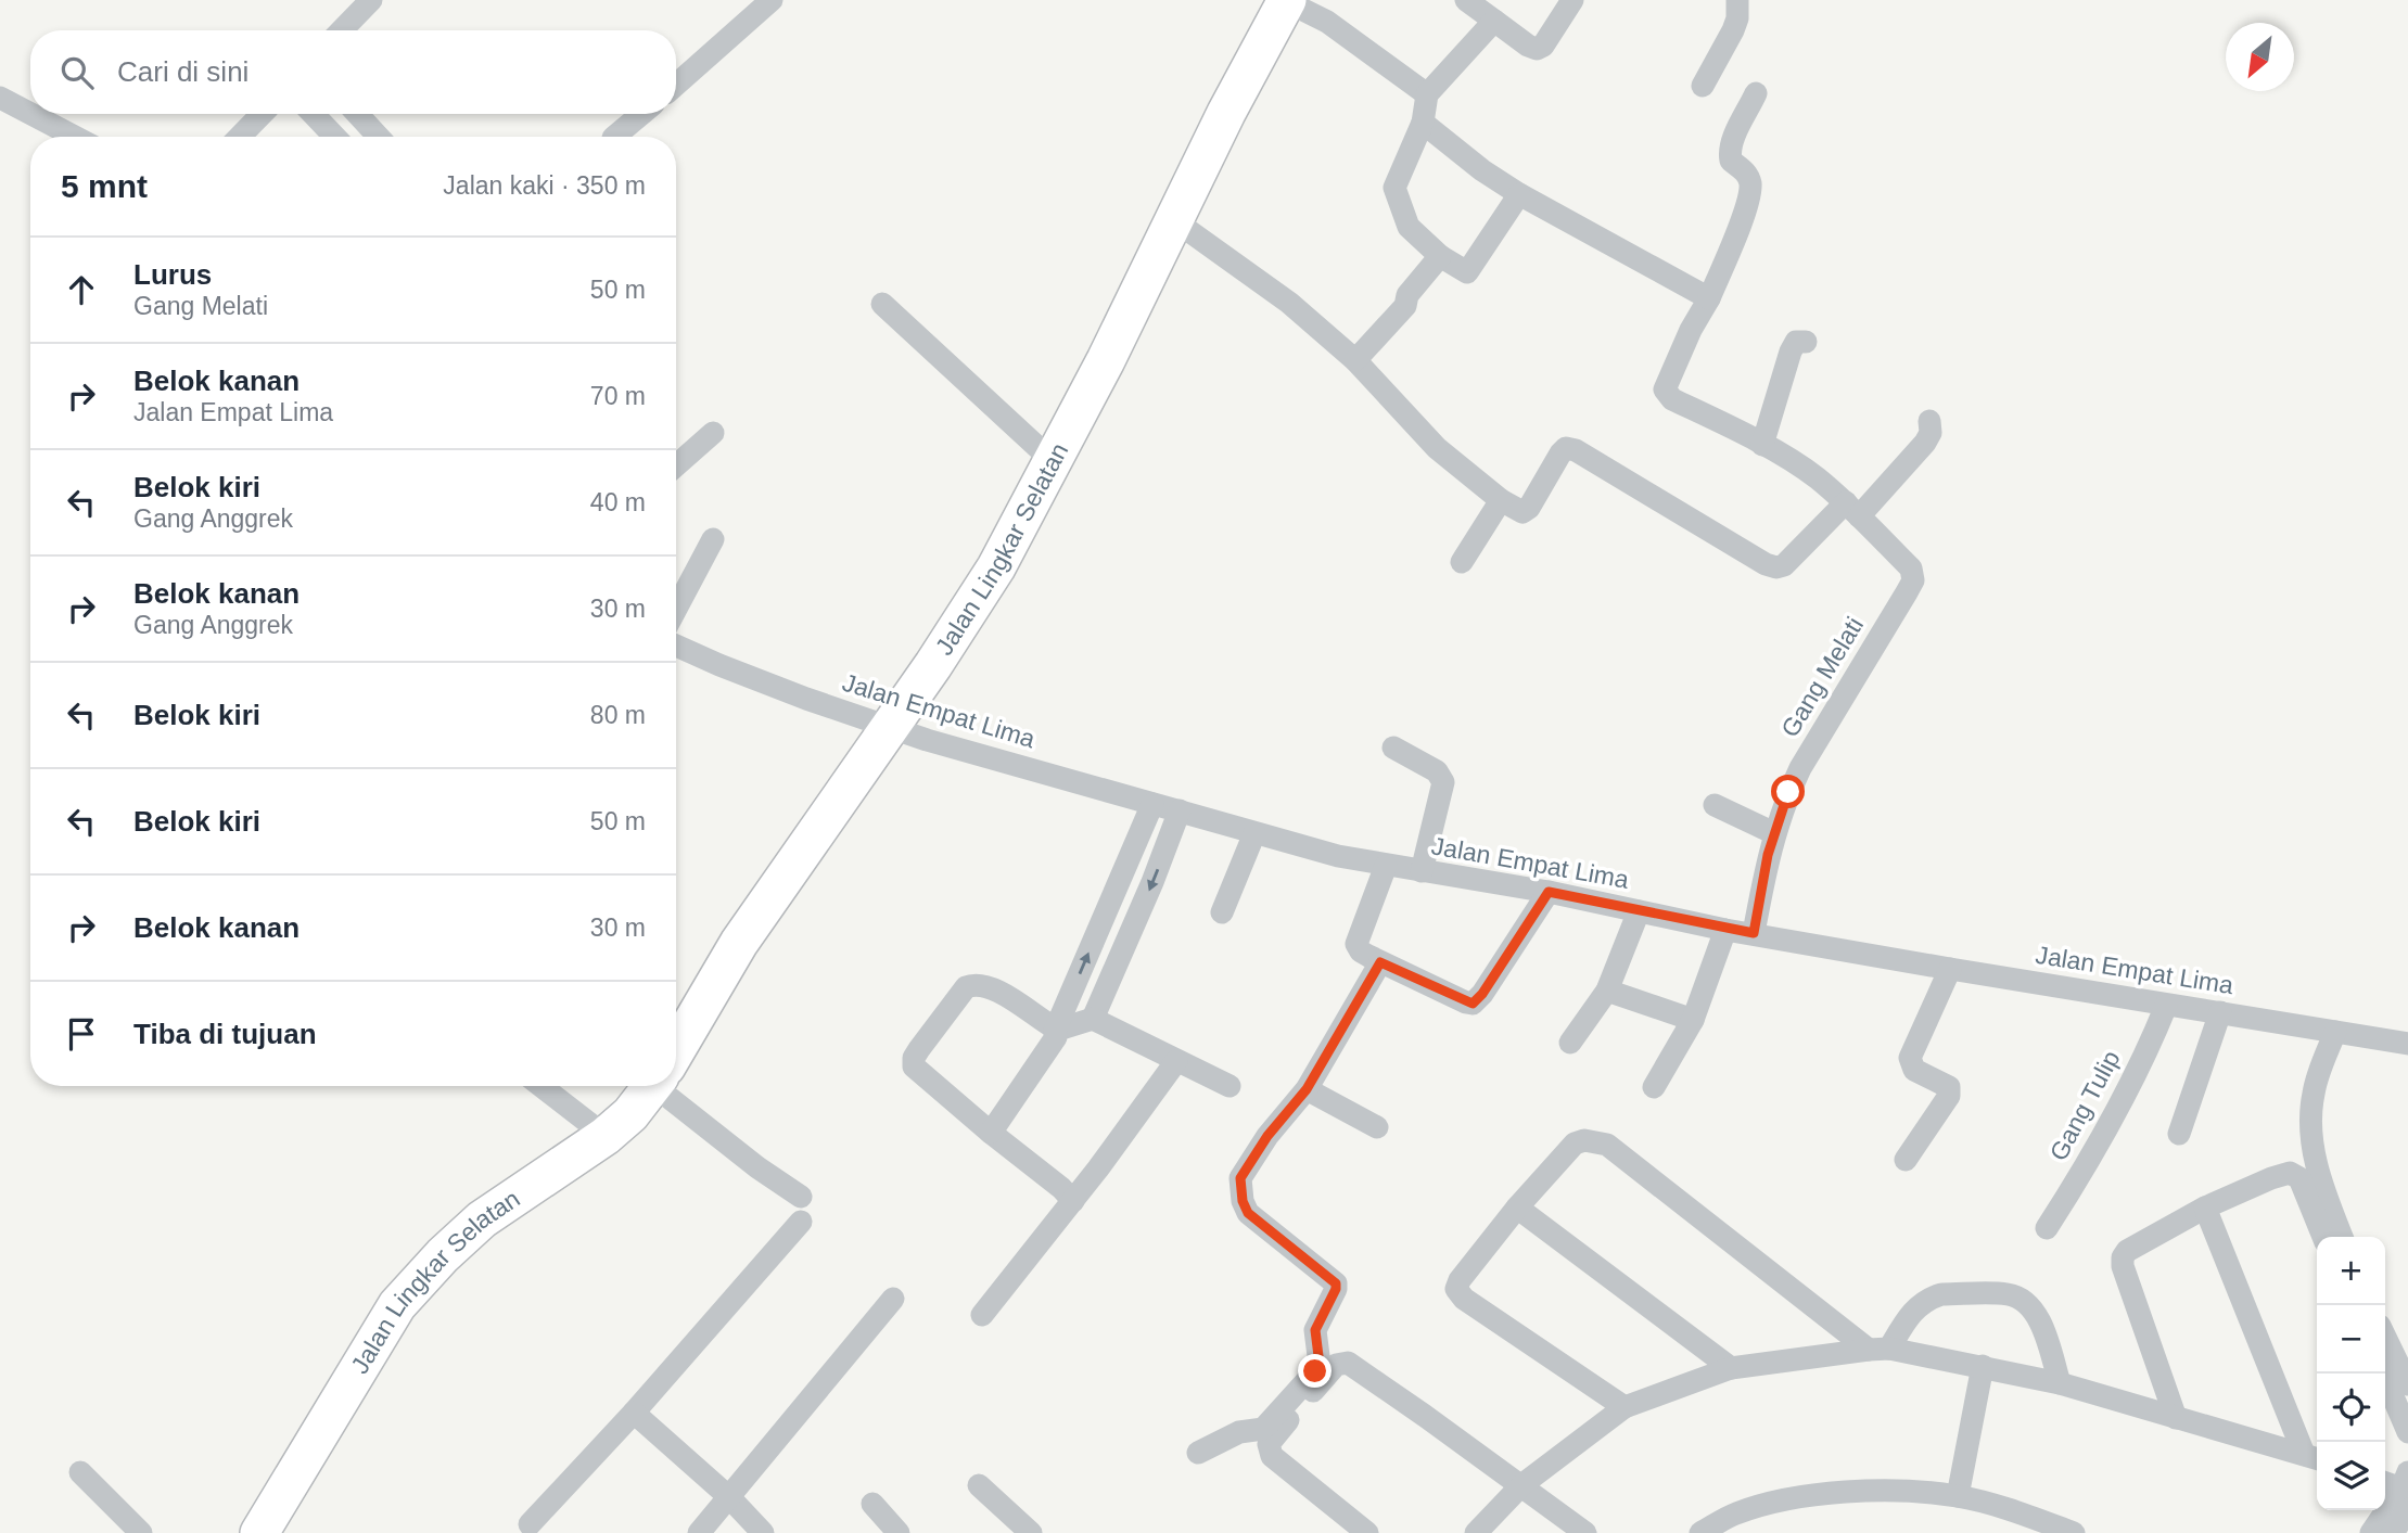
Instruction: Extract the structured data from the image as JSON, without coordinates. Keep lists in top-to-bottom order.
{
  "streets": {
    "highway": ["Jalan Lingkar Selatan"],
    "street": ["Gang Melati", "Jalan Empat Lima", "Gang Tulip"]
  },
  "crossings": [
    ["Jalan Lingkar Selatan", "Jalan Empat Lima"],
    ["Gang Melati", "Jalan Empat Lima"],
    ["Jalan Empat Lima", "Gang Tulip"]
  ],
  "north": "bottom left",
  "page": {
    "search": "Cari di sini",
    "heading": ["5 mnt", "Jalan kaki · 350 m"],
    "list": [
      ["Lurus", "Gang Melati", "50 m"],
      ["Belok kanan", "Jalan Empat Lima", "70 m"],
      ["Belok kiri", "Gang Anggrek", "40 m"],
      ["Belok kanan", "Gang Anggrek", "30 m"],
      ["Belok kiri", "80 m"],
      ["Belok kiri", "50 m"],
      ["Belok kanan", "30 m"],
      "Tiba di tujuan"
    ],
    "map_buttons": ["+", "−"]
  }
}
